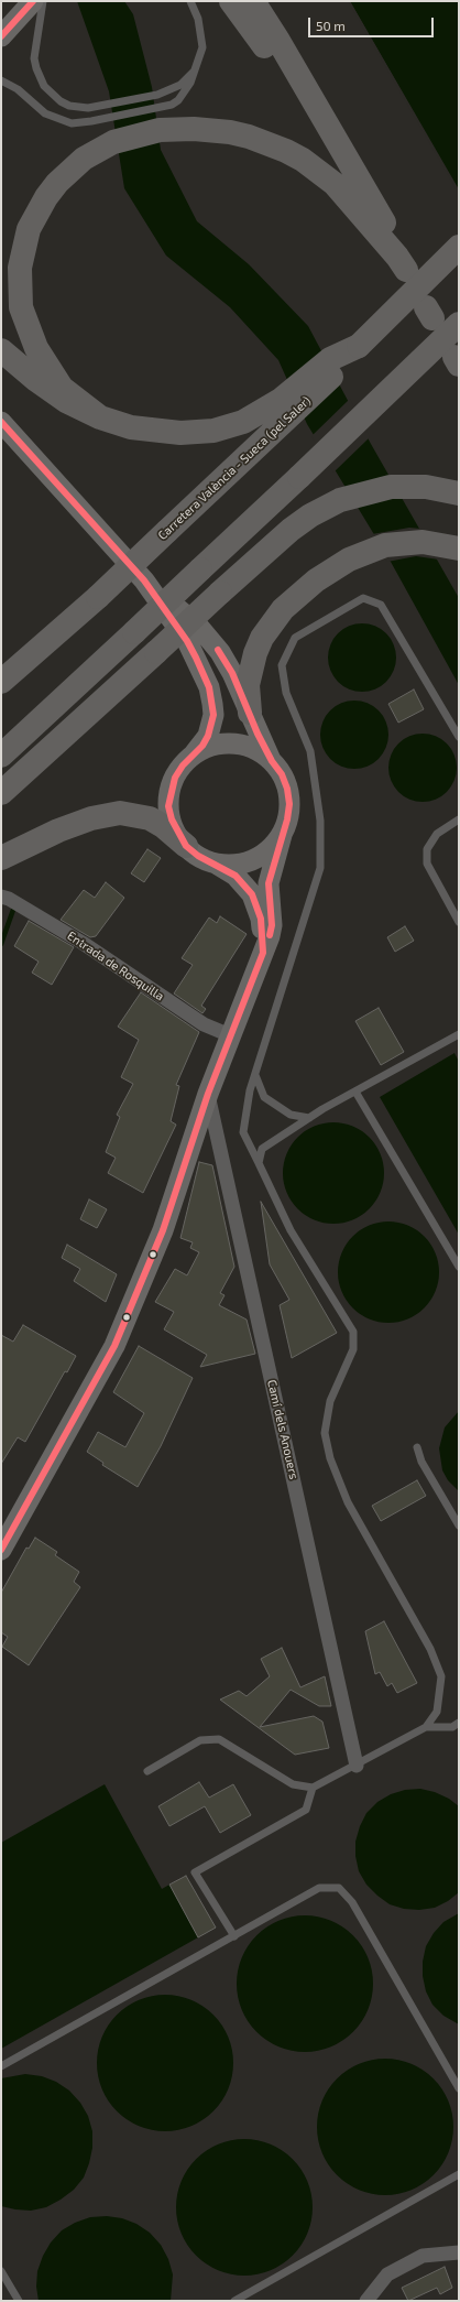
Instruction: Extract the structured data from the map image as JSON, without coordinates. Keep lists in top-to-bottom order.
{
  "streets": {
    "highway": ["Carretera València - Sueca (pel Saler)"],
    "street": ["Entrada de Rosquilla", "Camí dels Anouers"]
  },
  "scale_bar": "50 m"
}
